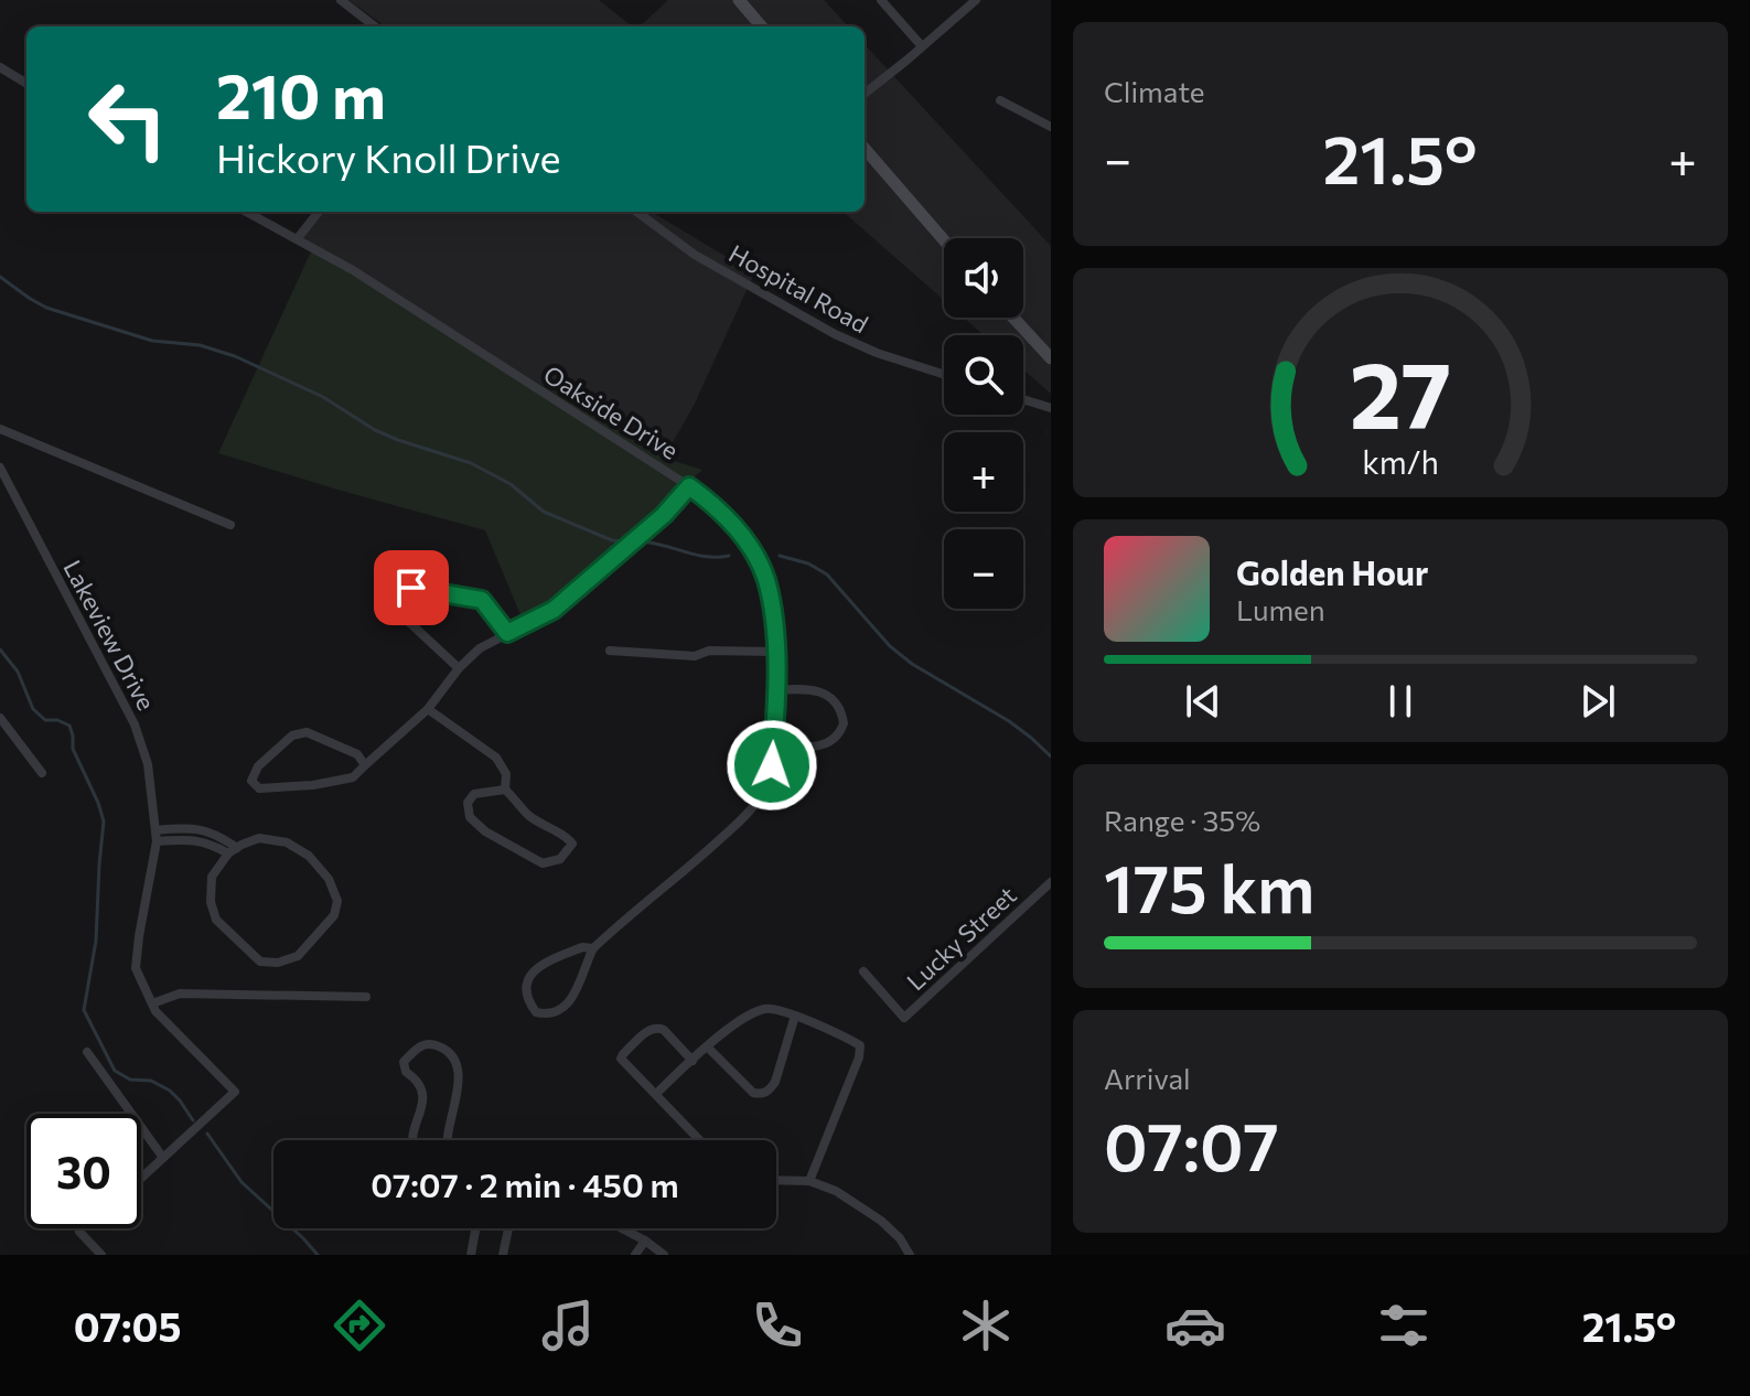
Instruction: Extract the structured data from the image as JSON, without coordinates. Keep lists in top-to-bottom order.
{
  "streets": {
    "street": [
      "Hospital Road",
      "Oakside Drive",
      "Lakeview Drive",
      "Lucky Street"
    ]
  },
  "page": {
    "tile": [
      "Climate",
      ["Range · 35%", "175 km"],
      ["Arrival", "07:07"]
    ],
    "turn": ["210 m", "Hickory Knoll Drive"],
    "heat": ["−", "21.5°", "+"],
    "map_buttons": ["+", "−"],
    "song": ["Golden Hour", "Lumen"],
    "limit": "30",
    "trip": "07:07 · 2 min · 450 m",
    "tabs": ["07:05", "21.5°"],
    "gauge": ["27", "km/h"]
  }
}
